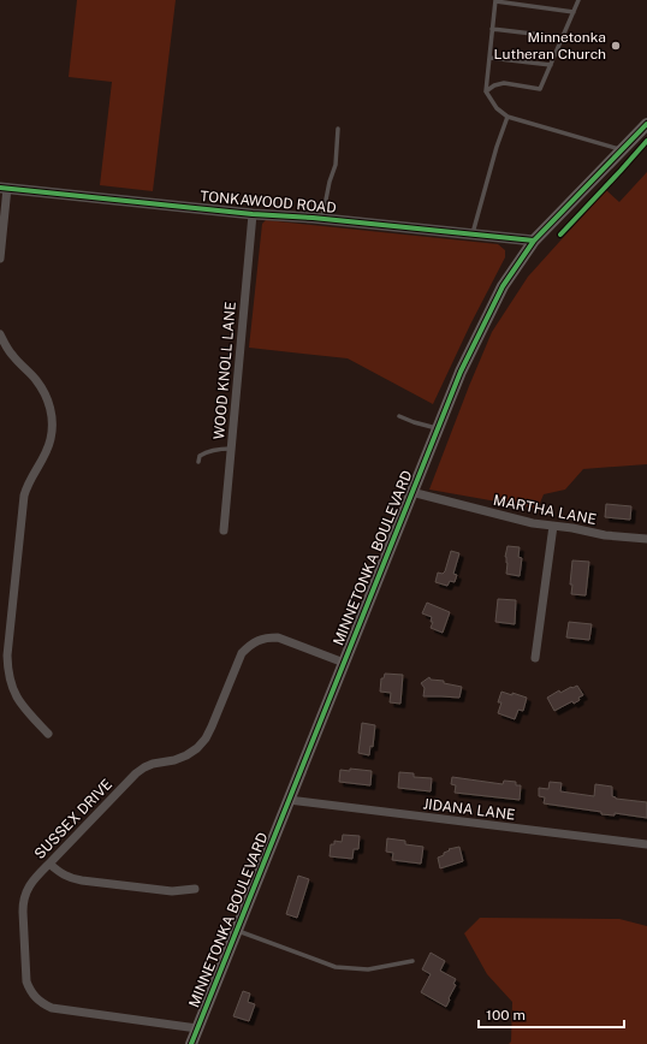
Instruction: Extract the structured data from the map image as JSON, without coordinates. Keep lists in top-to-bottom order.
{
  "streets": {
    "main road": ["MINNETONKA BOULEVARD"],
    "street": [
      "TONKAWOOD ROAD",
      "WOOD KNOLL LANE",
      "MARTHA LANE",
      "JIDANA LANE",
      "SUSSEX DRIVE"
    ]
  },
  "crossings": [
    ["TONKAWOOD ROAD", "WOOD KNOLL LANE"],
    ["TONKAWOOD ROAD", "MINNETONKA BOULEVARD"],
    ["MARTHA LANE", "MINNETONKA BOULEVARD"],
    ["MINNETONKA BOULEVARD", "JIDANA LANE"],
    ["MINNETONKA BOULEVARD", "SUSSEX DRIVE"]
  ],
  "places": ["Minnetonka Lutheran Church"],
  "scale_bar": "100 m"
}
